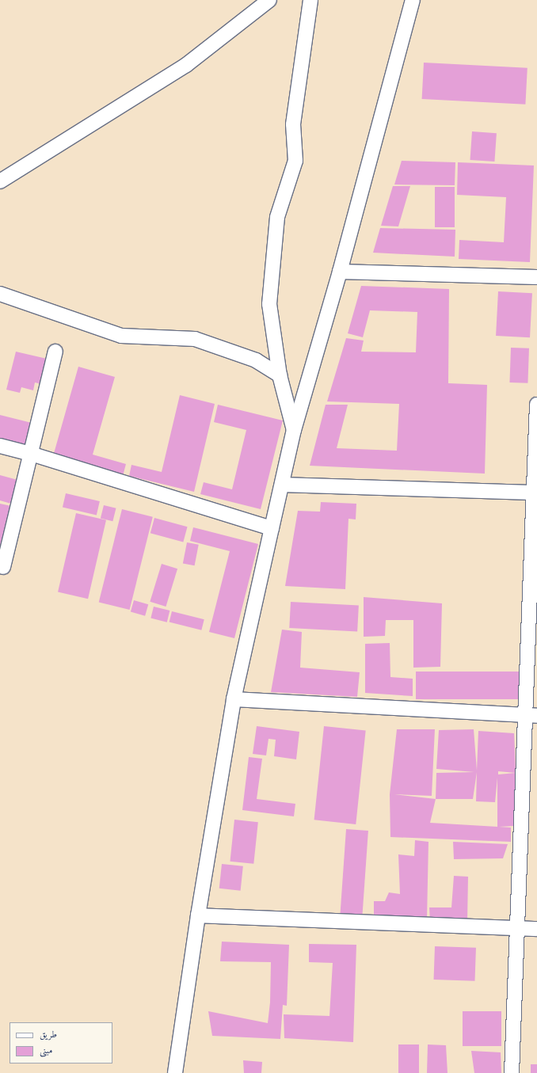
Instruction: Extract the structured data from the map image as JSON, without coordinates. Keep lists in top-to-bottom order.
{
  "legend": ["طريق", "مبنى"]
}
